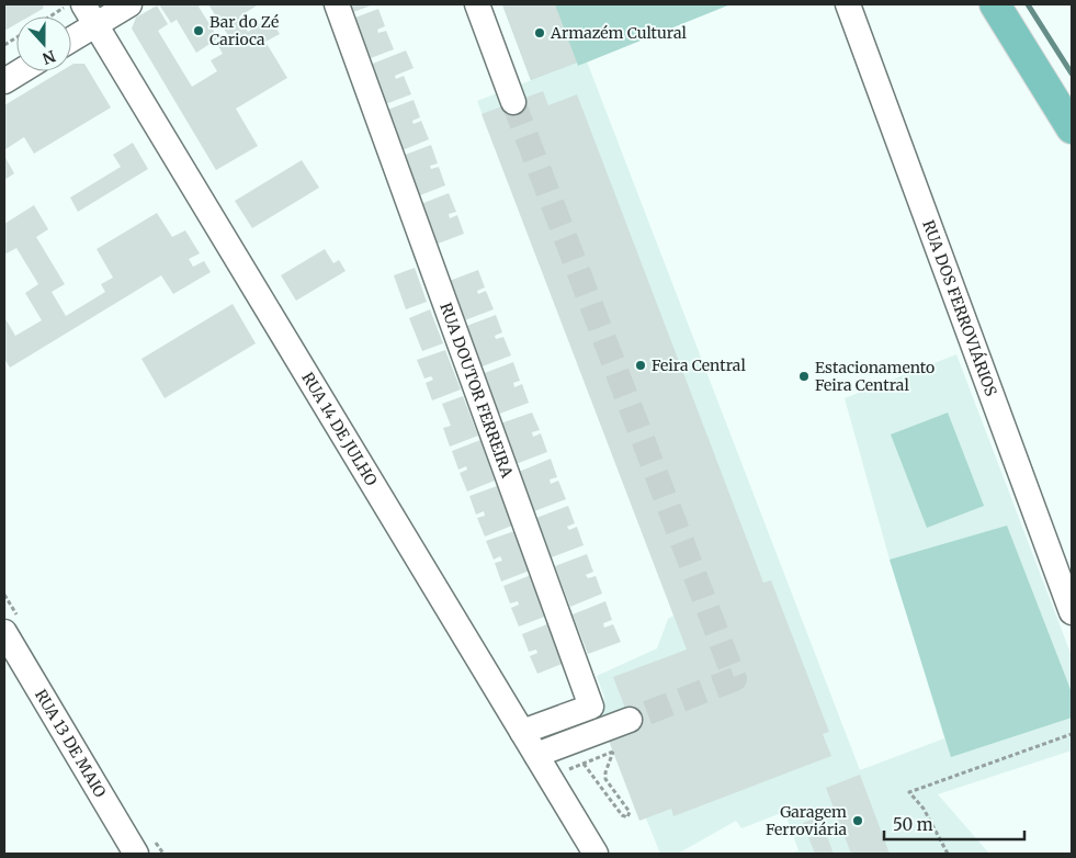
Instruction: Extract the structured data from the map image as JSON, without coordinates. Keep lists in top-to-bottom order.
{
  "streets": {
    "street": [
      "RUA DOS FERROVIÁRIOS",
      "RUA DOUTOR FERREIRA",
      "RUA 14 DE JULHO",
      "RUA 13 DE MAIO"
    ]
  },
  "crossings": [
    ["RUA DOUTOR FERREIRA", "RUA 14 DE JULHO"]
  ],
  "places": [
    "Bar do Zé Carioca",
    "Armazém Cultural",
    "Feira Central",
    "Estacionamento Feira Central",
    "Garagem Ferroviária"
  ],
  "scale_bar": "50 m",
  "north": "bottom"
}
